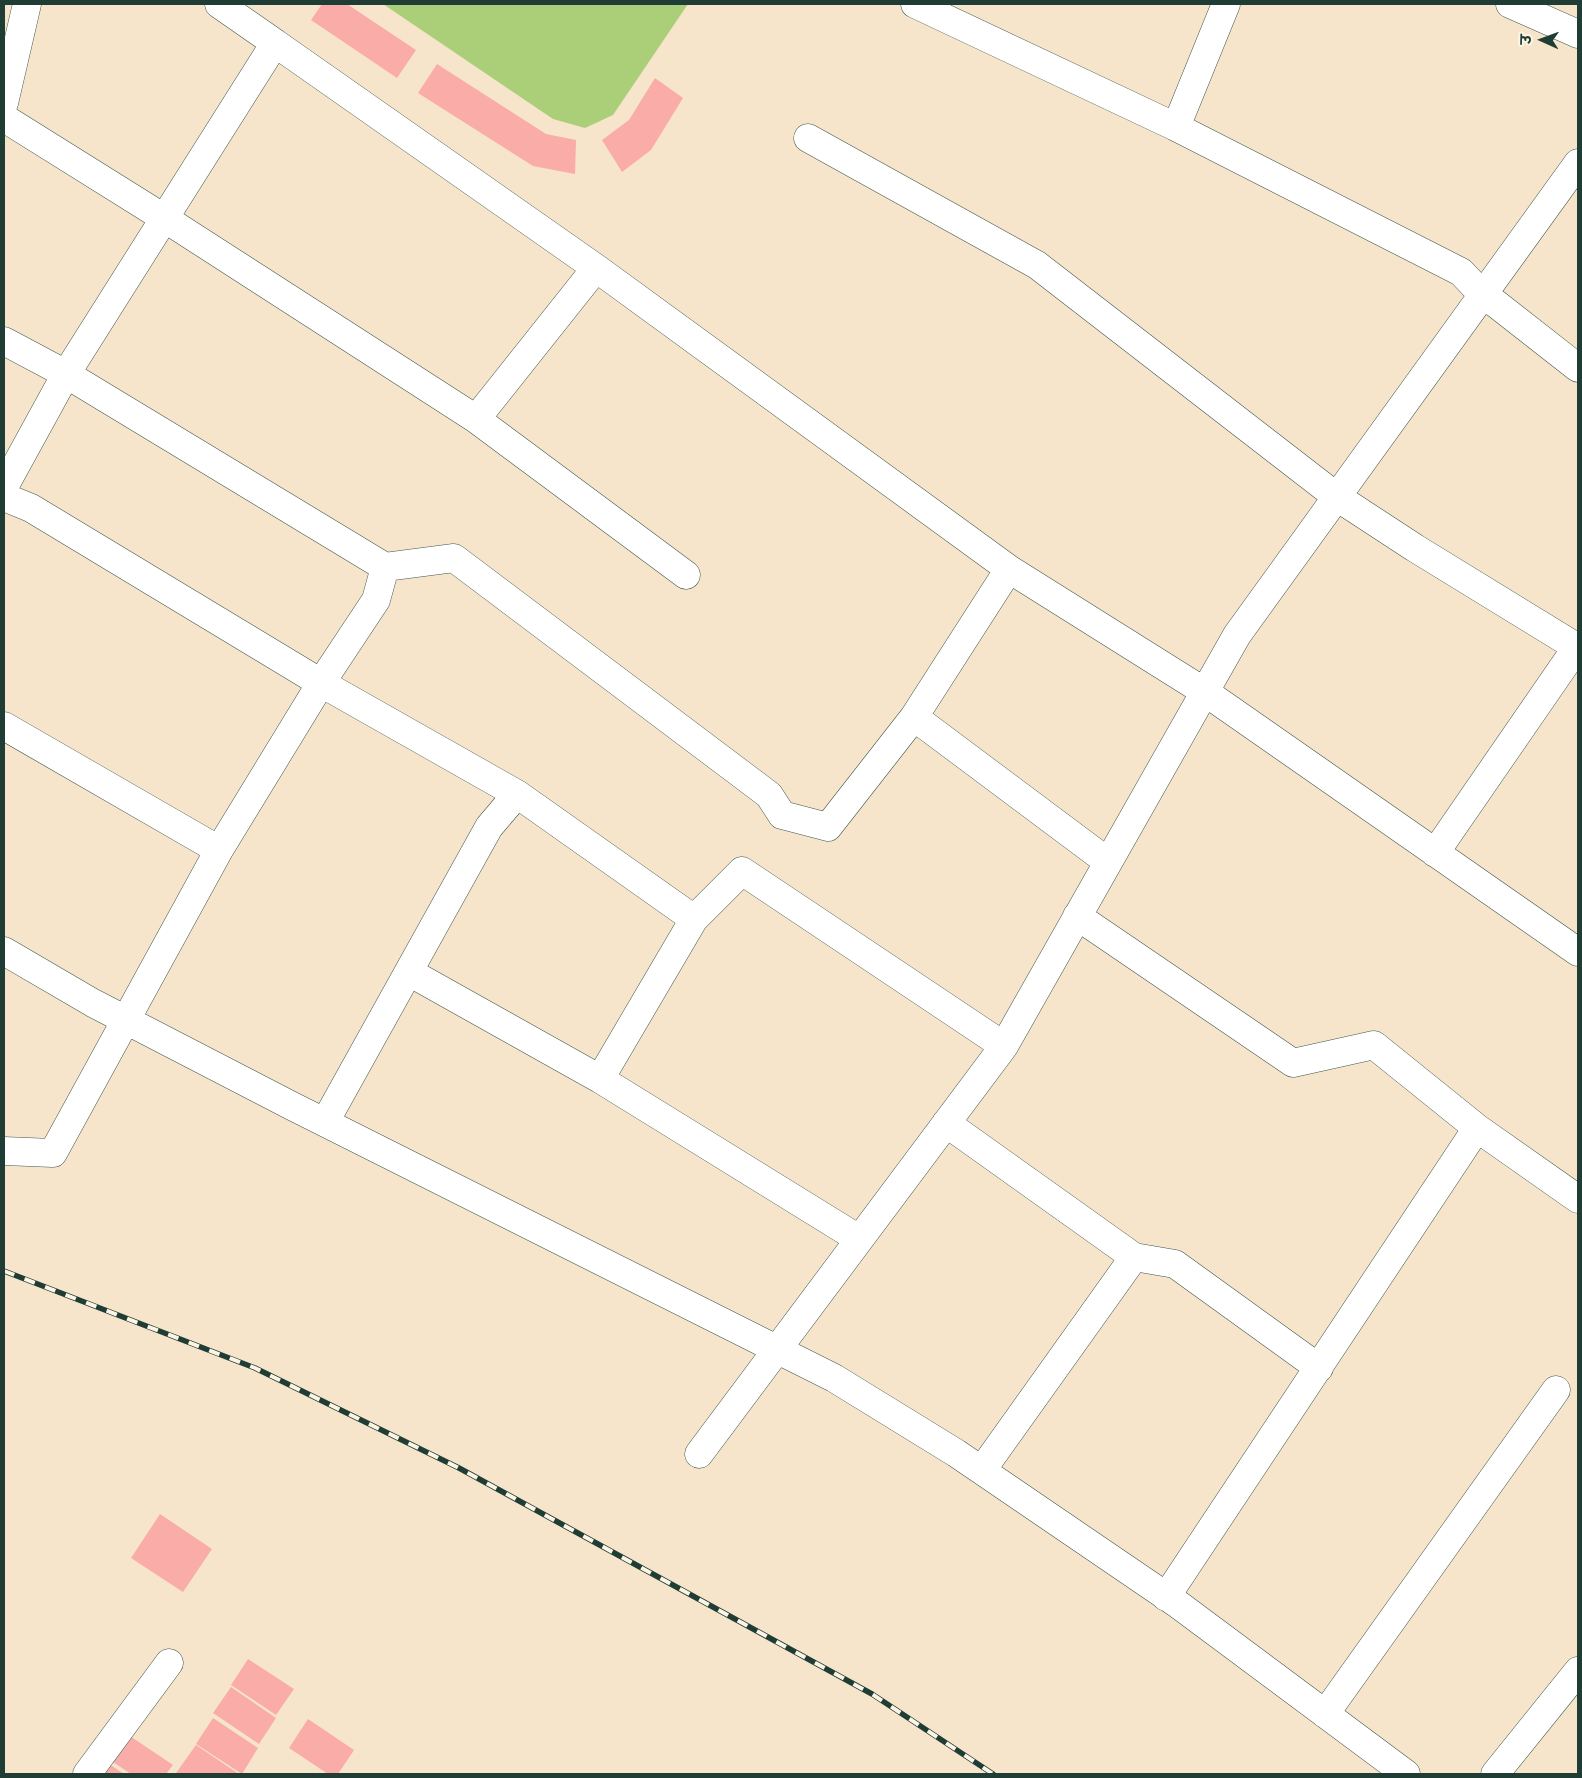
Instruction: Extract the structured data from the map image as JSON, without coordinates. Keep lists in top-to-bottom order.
{
  "north": "left"
}
